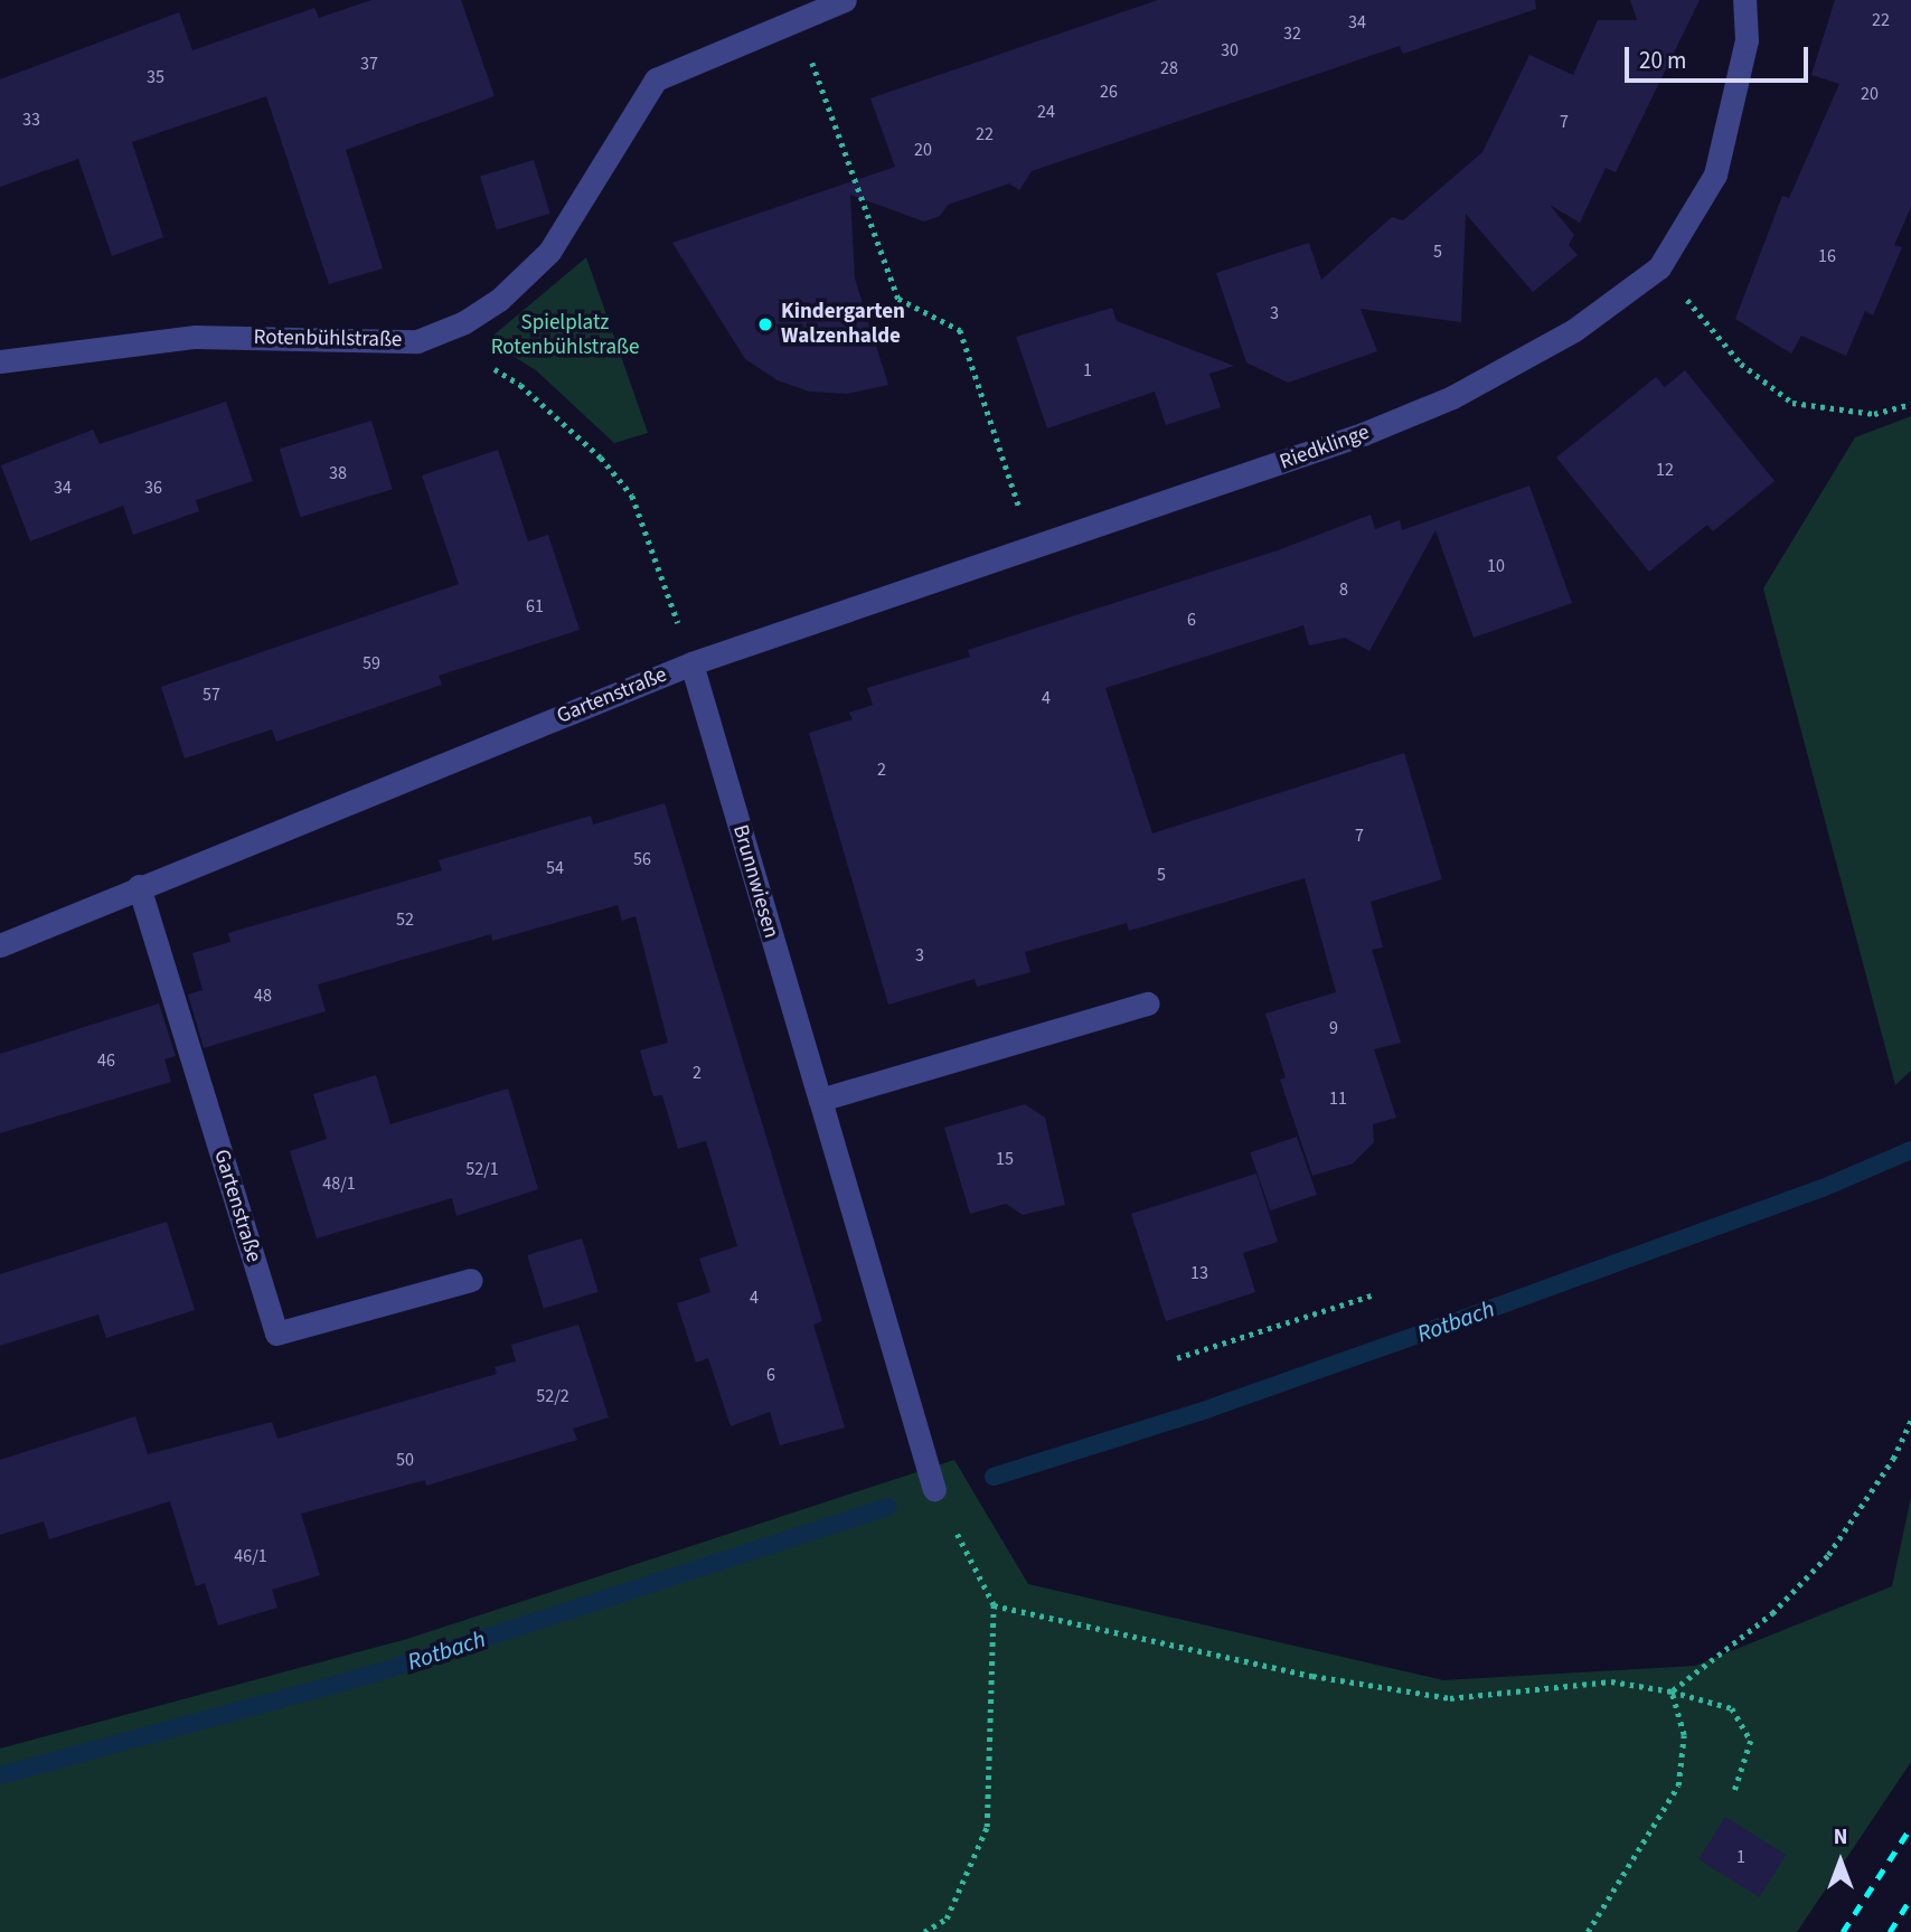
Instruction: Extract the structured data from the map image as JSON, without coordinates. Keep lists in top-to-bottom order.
{
  "streets": {
    "street": [
      "Rotenbühlstraße",
      "Riedklinge",
      "Gartenstraße",
      "Brunnwiesen"
    ]
  },
  "crossings": [
    ["Riedklinge", "Gartenstraße"],
    ["Riedklinge", "Brunnwiesen"],
    ["Gartenstraße", "Brunnwiesen"]
  ],
  "water": ["Rotbach"],
  "parks": ["Spielplatz Rotenbühlstraße"],
  "places": ["Kindergarten Walzenhalde"],
  "house_numbers": [
    "22",
    "34",
    "32",
    "30",
    "37",
    "28",
    "35",
    "26",
    "20",
    "24",
    "33",
    "7",
    "22",
    "20",
    "5",
    "16",
    "3",
    "1",
    "12",
    "38",
    "34",
    "36",
    "10",
    "8",
    "61",
    "6",
    "59",
    "57",
    "4",
    "2",
    "7",
    "56",
    "54",
    "5",
    "52",
    "3",
    "48",
    "9",
    "46",
    "2",
    "11",
    "15",
    "52/1",
    "48/1",
    "13",
    "4",
    "6",
    "52/2",
    "50",
    "46/1",
    "1"
  ],
  "scale_bar": "20 m",
  "north": "top"
}
